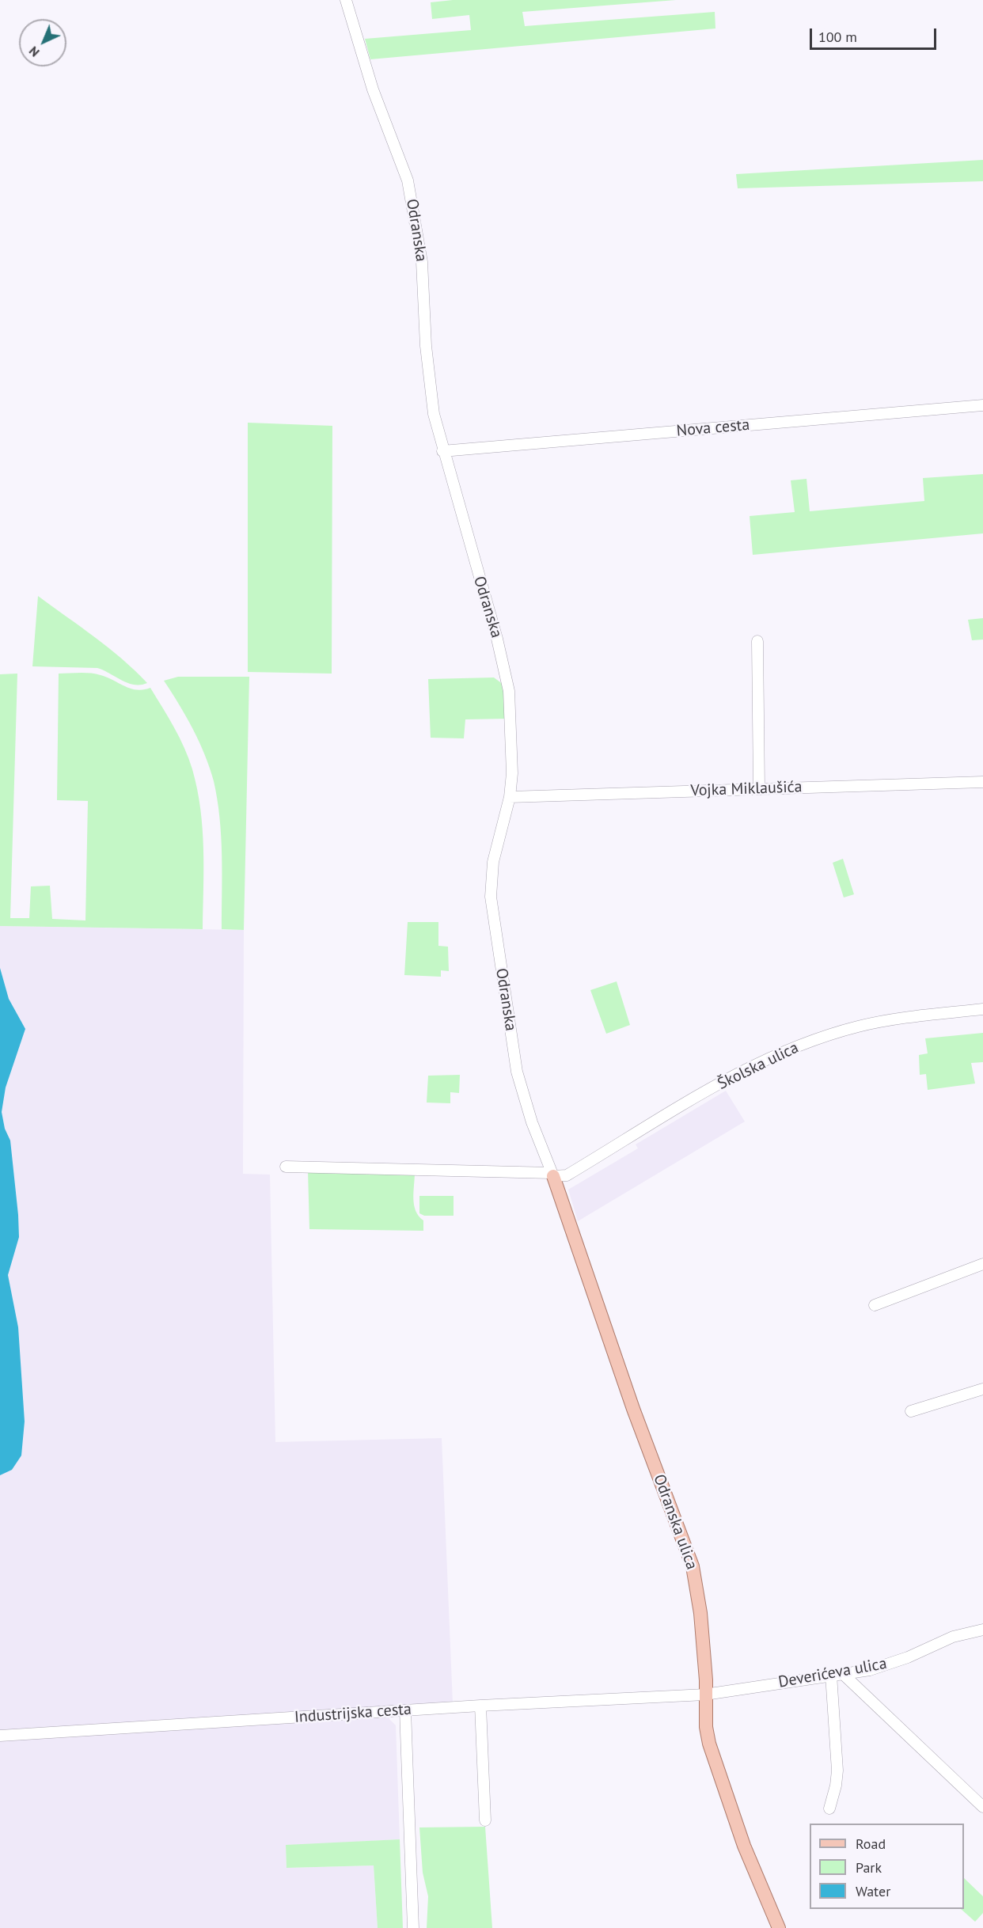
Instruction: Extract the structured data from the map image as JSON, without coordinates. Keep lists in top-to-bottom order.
{
  "streets": {
    "main road": ["Odranska ulica"],
    "street": [
      "Odranska",
      "Nova cesta",
      "Vojka Miklaušića",
      "Školska ulica",
      "Deverićeva ulica",
      "Industrijska cesta"
    ]
  },
  "crossings": [
    ["Odranska", "Nova cesta"],
    ["Odranska", "Vojka Miklaušića"],
    ["Odranska", "Školska ulica"],
    ["Odranska", "Odranska ulica"],
    ["Školska ulica", "Odranska ulica"],
    ["Odranska ulica", "Deverićeva ulica"],
    ["Odranska ulica", "Industrijska cesta"],
    ["Deverićeva ulica", "Industrijska cesta"]
  ],
  "legend": ["Road", "Park", "Water"],
  "scale_bar": "100 m",
  "north": "bottom left"
}
